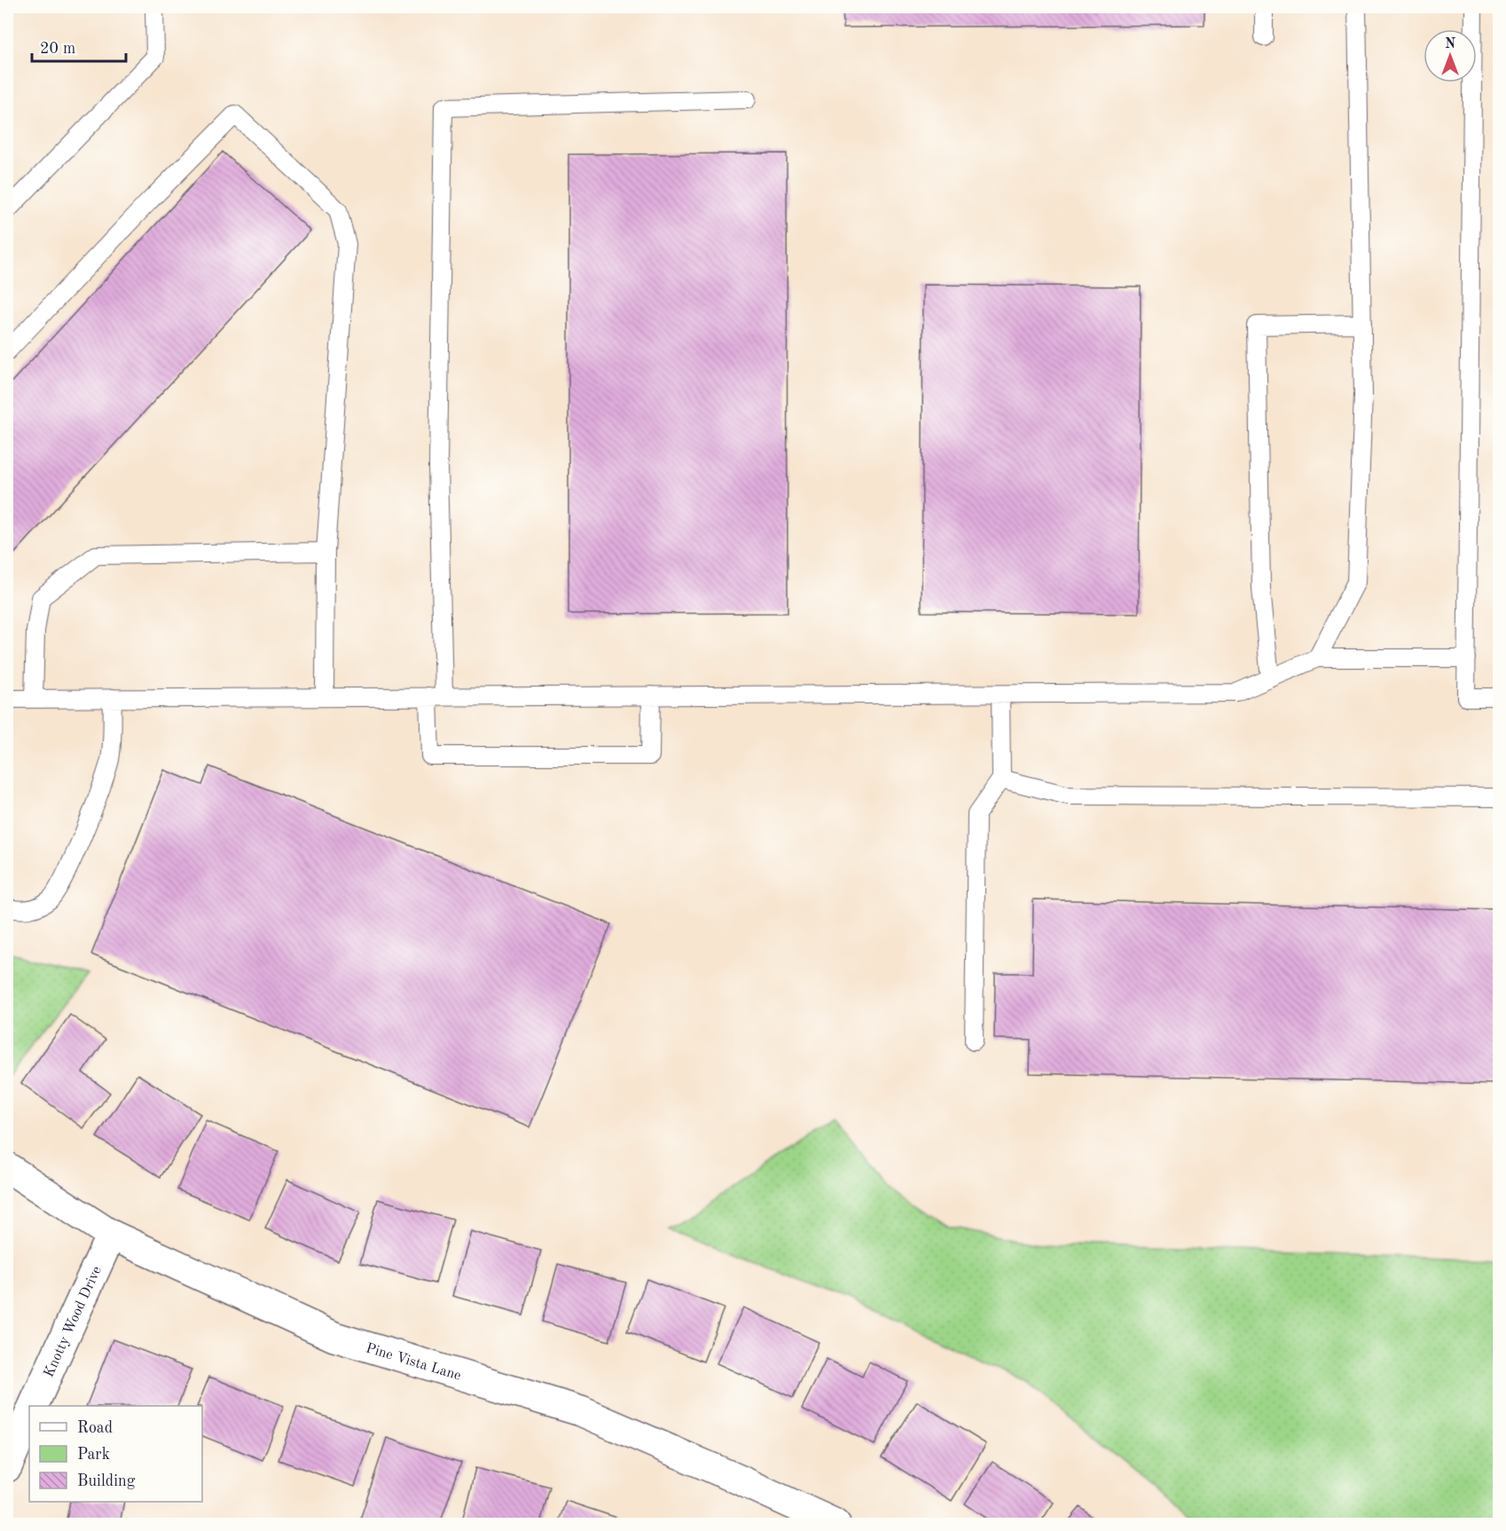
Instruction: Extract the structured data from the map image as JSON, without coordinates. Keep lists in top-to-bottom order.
{
  "streets": {
    "street": ["Knotty Wood Drive", "Pine Vista Lane"]
  },
  "crossings": [
    ["Knotty Wood Drive", "Pine Vista Lane"]
  ],
  "legend": ["Road", "Park", "Building"],
  "scale_bar": "20 m",
  "north": "top"
}
